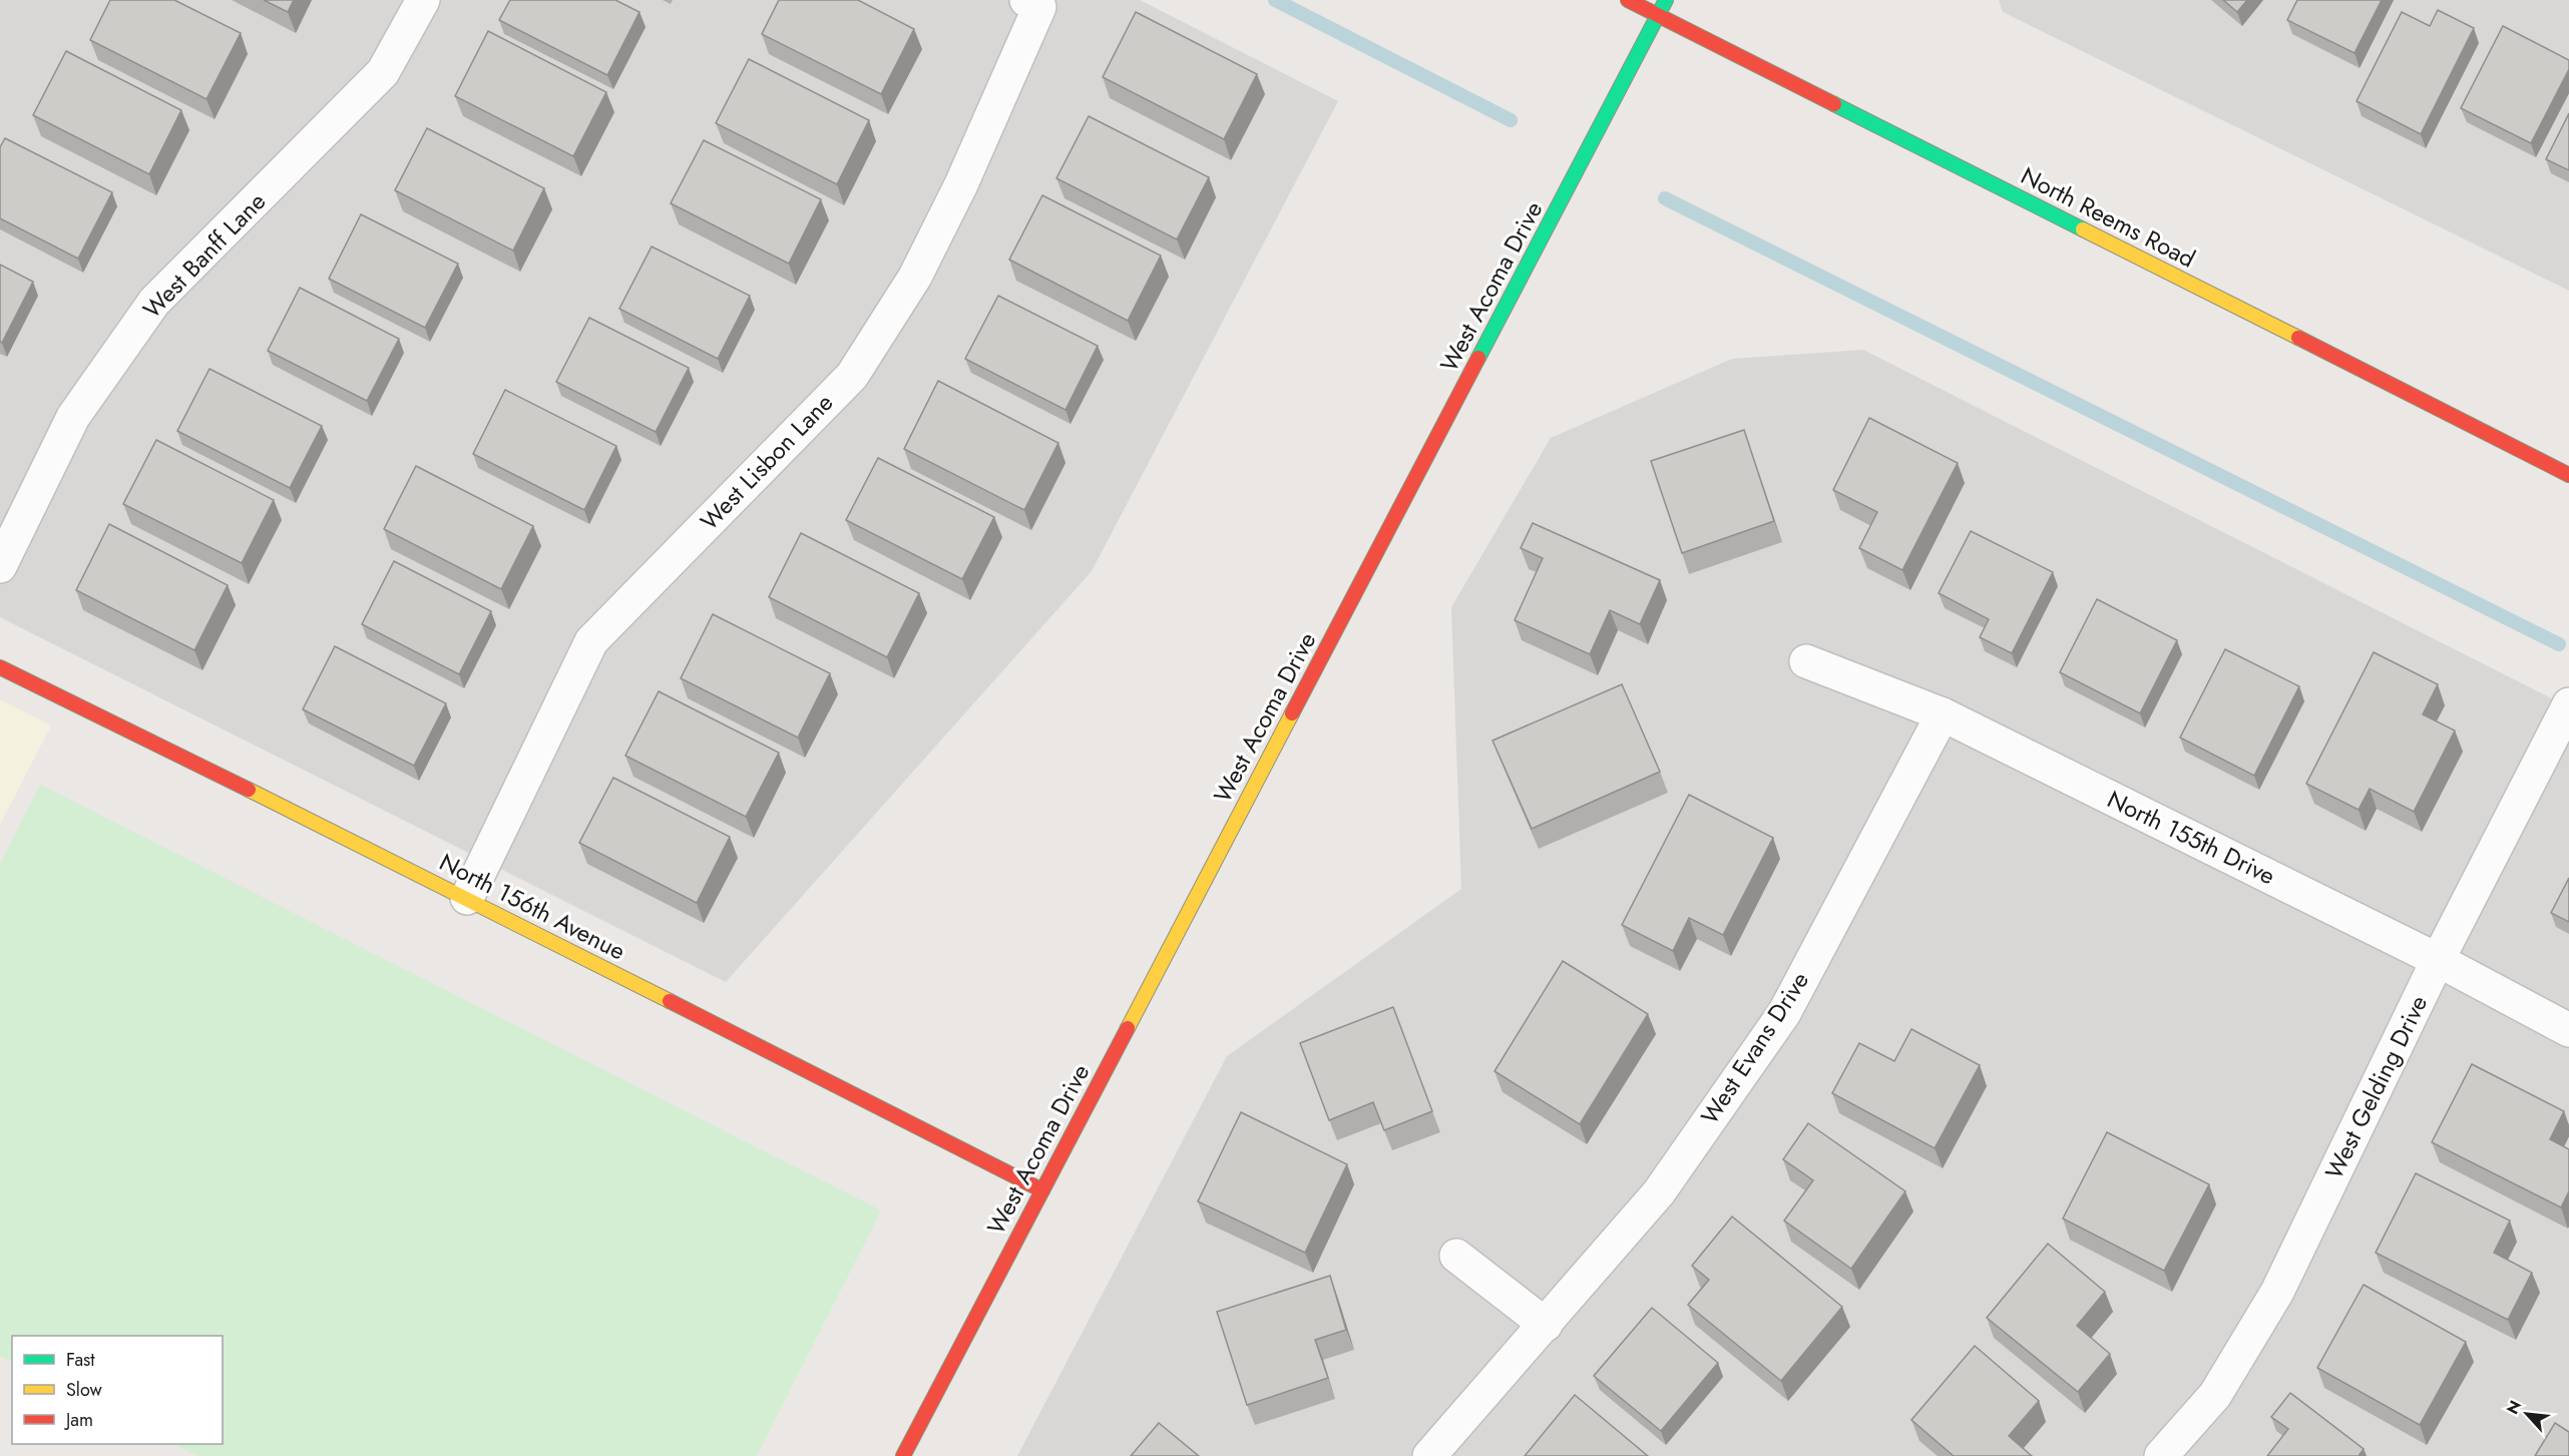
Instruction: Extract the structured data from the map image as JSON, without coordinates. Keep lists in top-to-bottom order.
{
  "streets": {
    "street": [
      "North Reems Road",
      "West Banff Lane",
      "West Acoma Drive",
      "West Lisbon Lane",
      "North 155th Drive",
      "North 156th Avenue",
      "West Evans Drive",
      "West Gelding Drive"
    ]
  },
  "crossings": [
    ["North Reems Road", "West Acoma Drive"],
    ["West Acoma Drive", "North 156th Avenue"],
    ["West Lisbon Lane", "North 156th Avenue"],
    ["North 155th Drive", "West Evans Drive"],
    ["North 155th Drive", "West Gelding Drive"]
  ],
  "legend": ["Fast", "Slow", "Jam"],
  "north": "top left"
}
